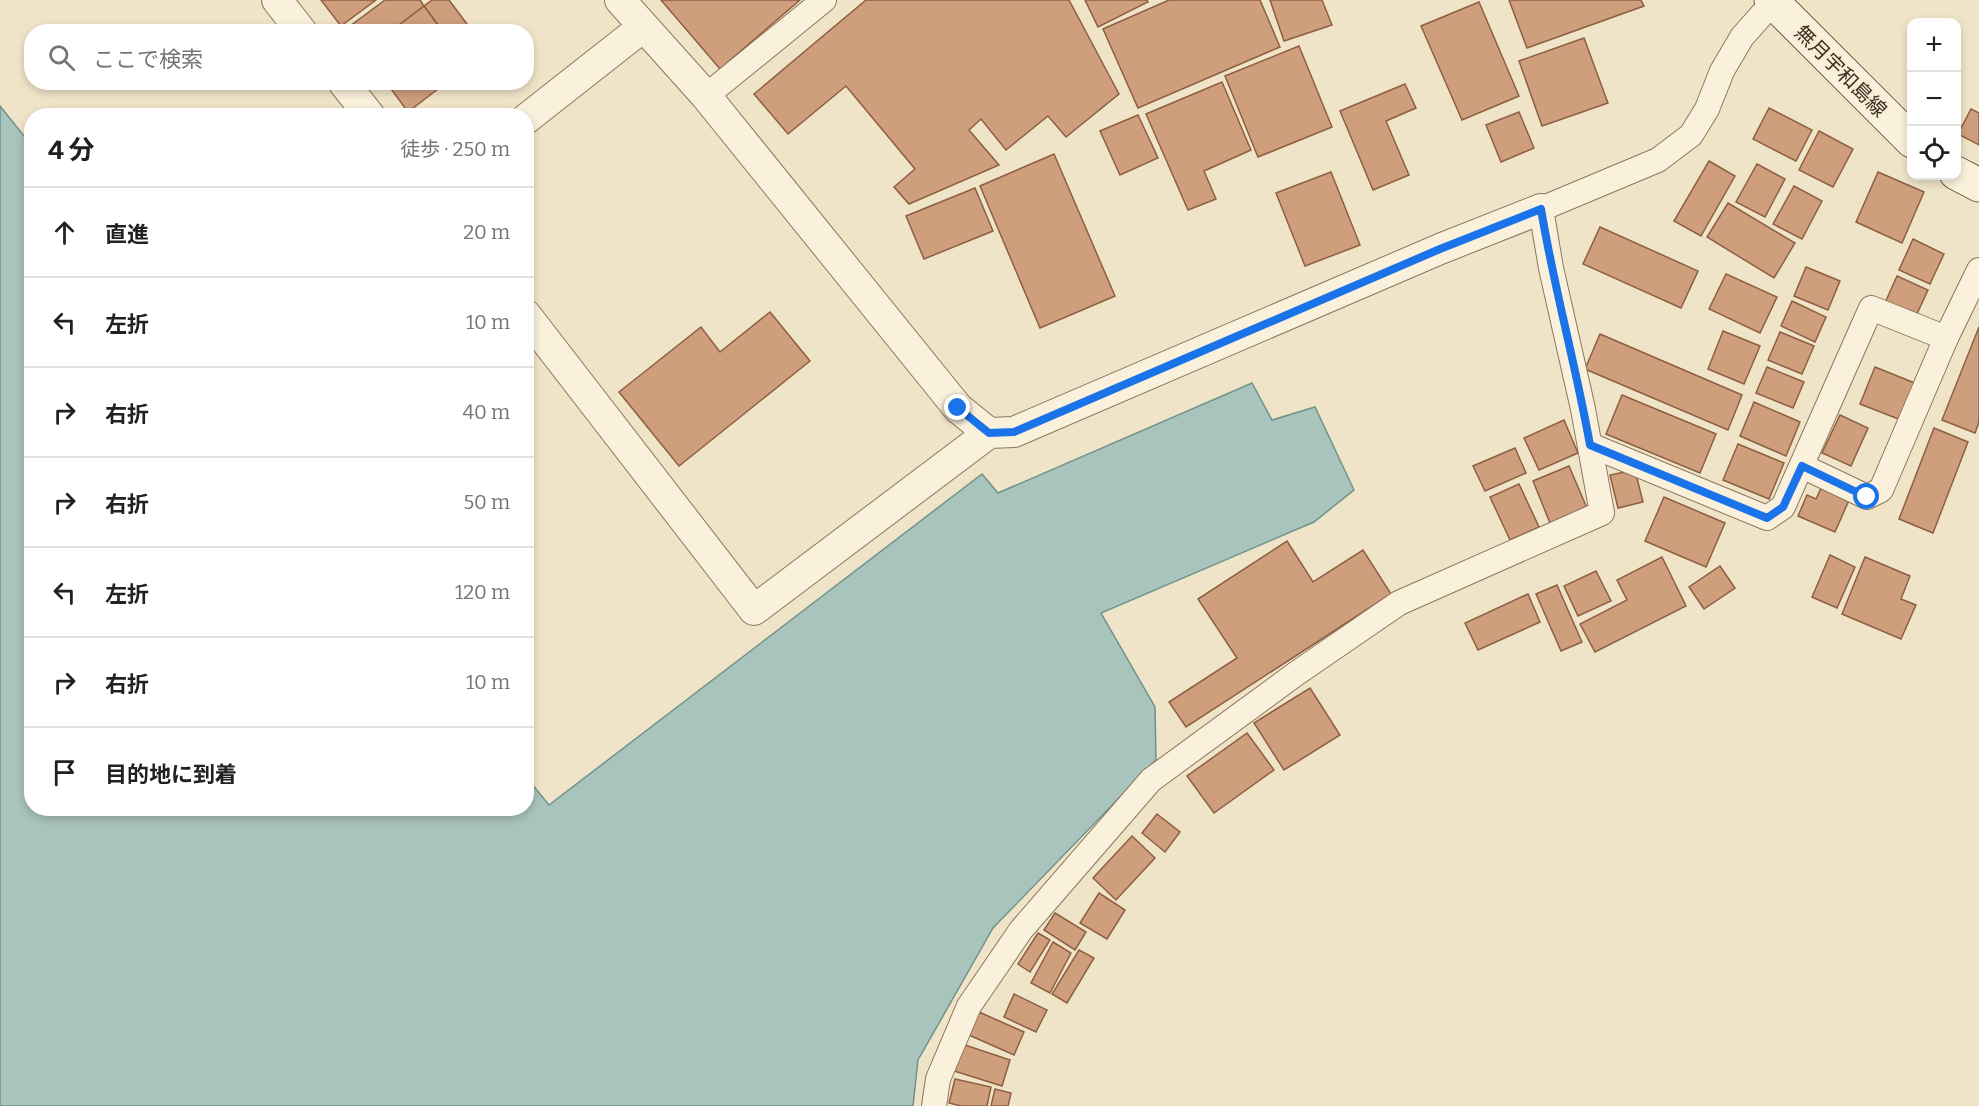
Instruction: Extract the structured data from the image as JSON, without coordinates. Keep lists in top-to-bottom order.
{
  "streets": {
    "main road": ["無月宇和島線"]
  },
  "page": {
    "map_buttons": ["+", "−"],
    "search": "ここで検索",
    "heading": ["4 分", "徒歩 · 250 m"],
    "list": [
      ["直進", "20 m"],
      ["左折", "10 m"],
      ["右折", "40 m"],
      ["右折", "50 m"],
      ["左折", "120 m"],
      ["右折", "10 m"],
      "目的地に到着"
    ]
  }
}
